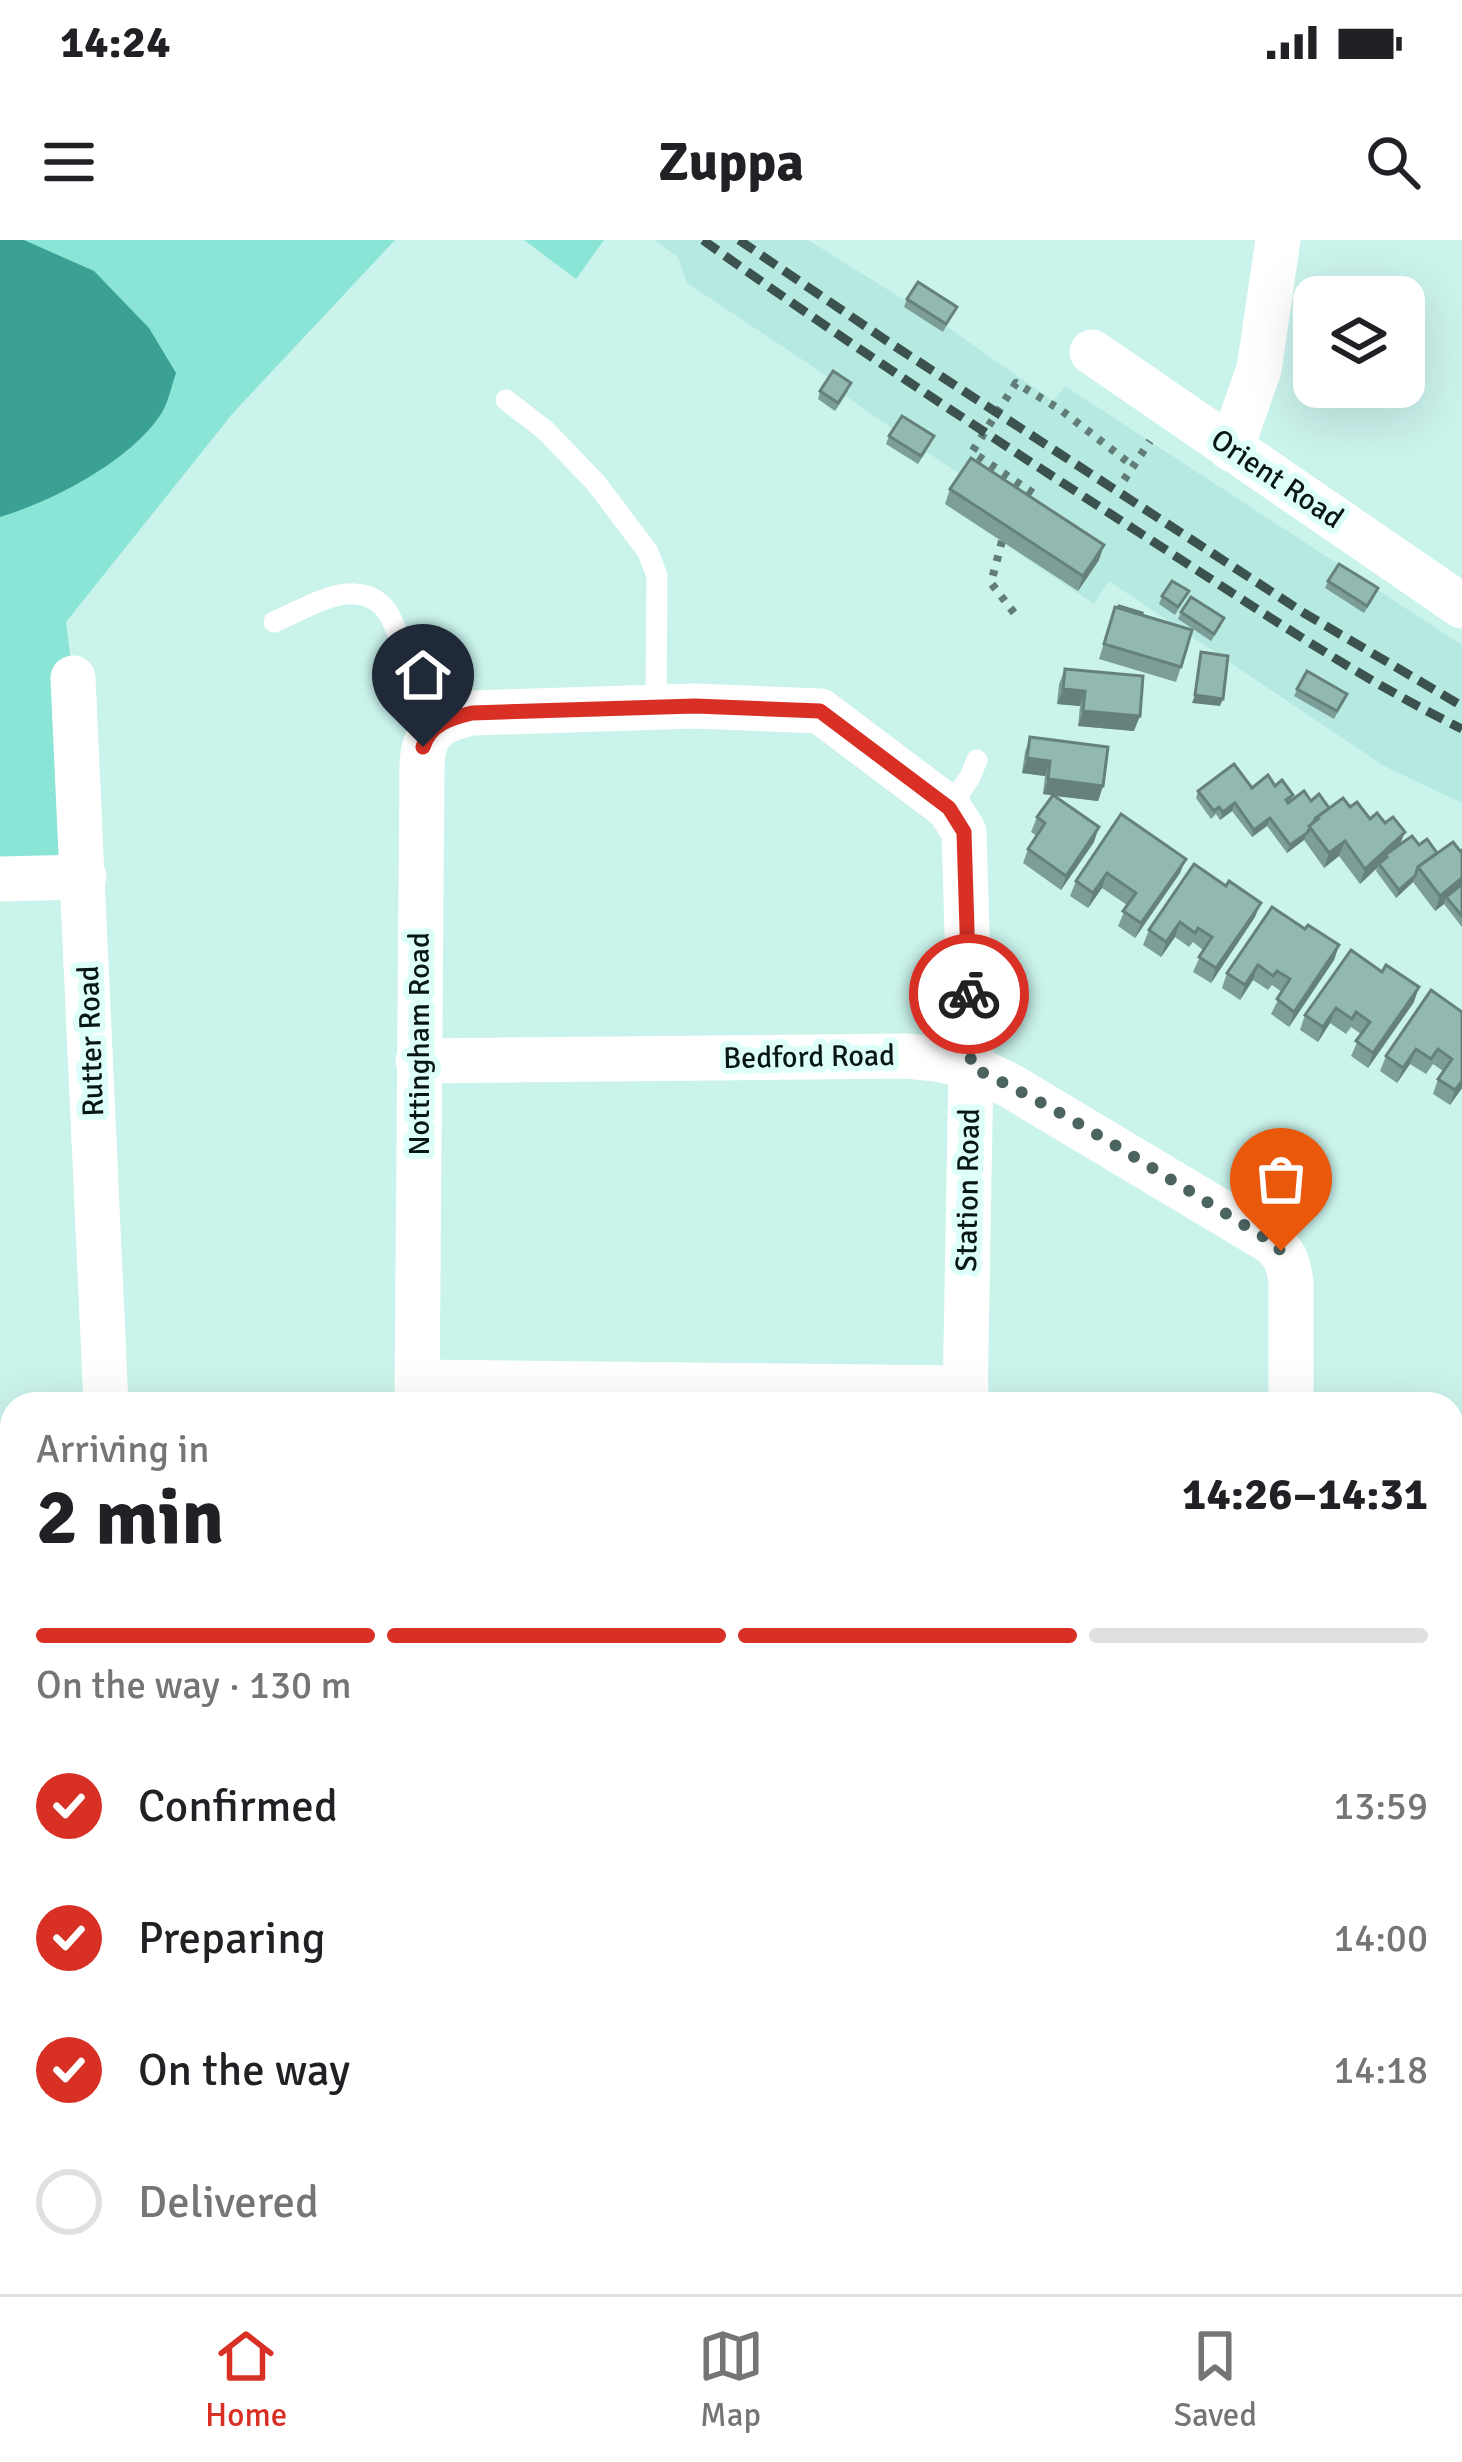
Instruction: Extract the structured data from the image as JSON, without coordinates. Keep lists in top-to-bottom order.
{
  "streets": {
    "street": [
      "Orient Road",
      "Rutter Road",
      "Nottingham Road",
      "Bedford Road",
      "Station Road"
    ]
  },
  "crossings": [
    ["Nottingham Road", "Bedford Road"],
    ["Bedford Road", "Station Road"]
  ],
  "page": {
    "status": "14:24",
    "header": "Zuppa",
    "heading": ["2 min", "Arriving in", "14:26–14:31"],
    "bar": "On the way · 130 m",
    "list": [
      ["Confirmed", "13:59"],
      ["Preparing", "14:00"],
      ["On the way", "14:18"],
      "Delivered"
    ],
    "tabs": ["Home", "Map", "Saved"]
  }
}
